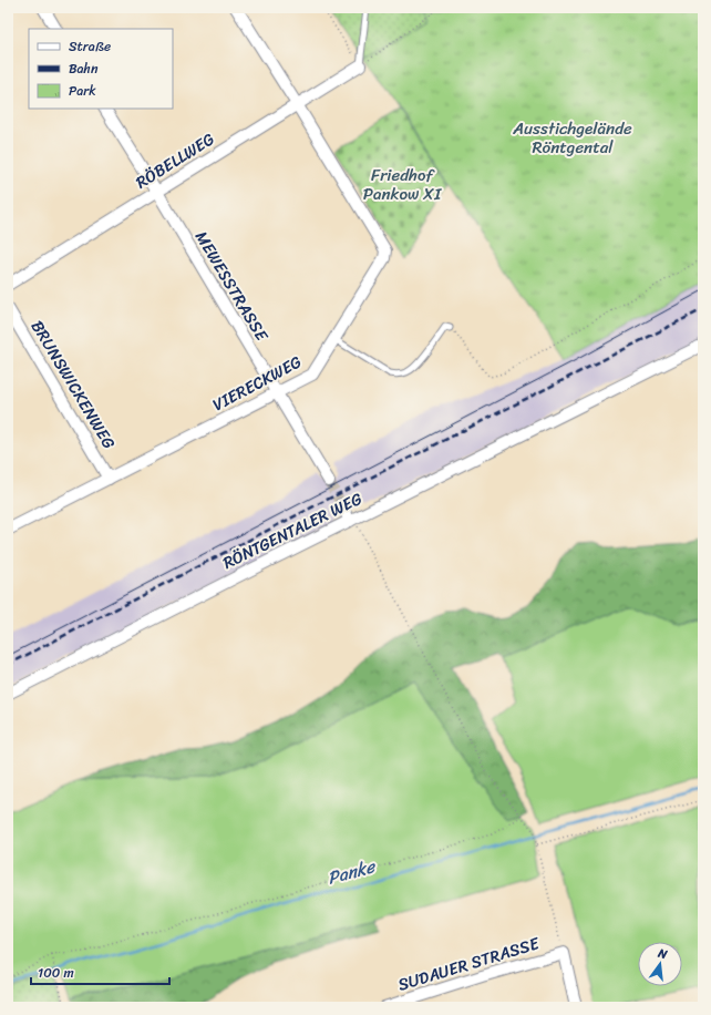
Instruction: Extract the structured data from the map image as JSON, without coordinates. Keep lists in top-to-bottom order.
{
  "streets": {
    "street": [
      "RÖBELLWEG",
      "MEWESSTRASSE",
      "VIERECKWEG",
      "BRUNSWICKENWEG",
      "RÖNTGENTALER WEG",
      "SUDAUER STRASSE"
    ]
  },
  "crossings": [
    ["RÖBELLWEG", "MEWESSTRASSE"],
    ["RÖBELLWEG", "VIERECKWEG"],
    ["MEWESSTRASSE", "VIERECKWEG"],
    ["VIERECKWEG", "BRUNSWICKENWEG"]
  ],
  "water": ["Panke"],
  "parks": ["Ausstichgelände Röntgental", "Friedhof Pankow XI"],
  "legend": ["Straße", "Bahn", "Park"],
  "scale_bar": "100 m",
  "north": "top"
}
